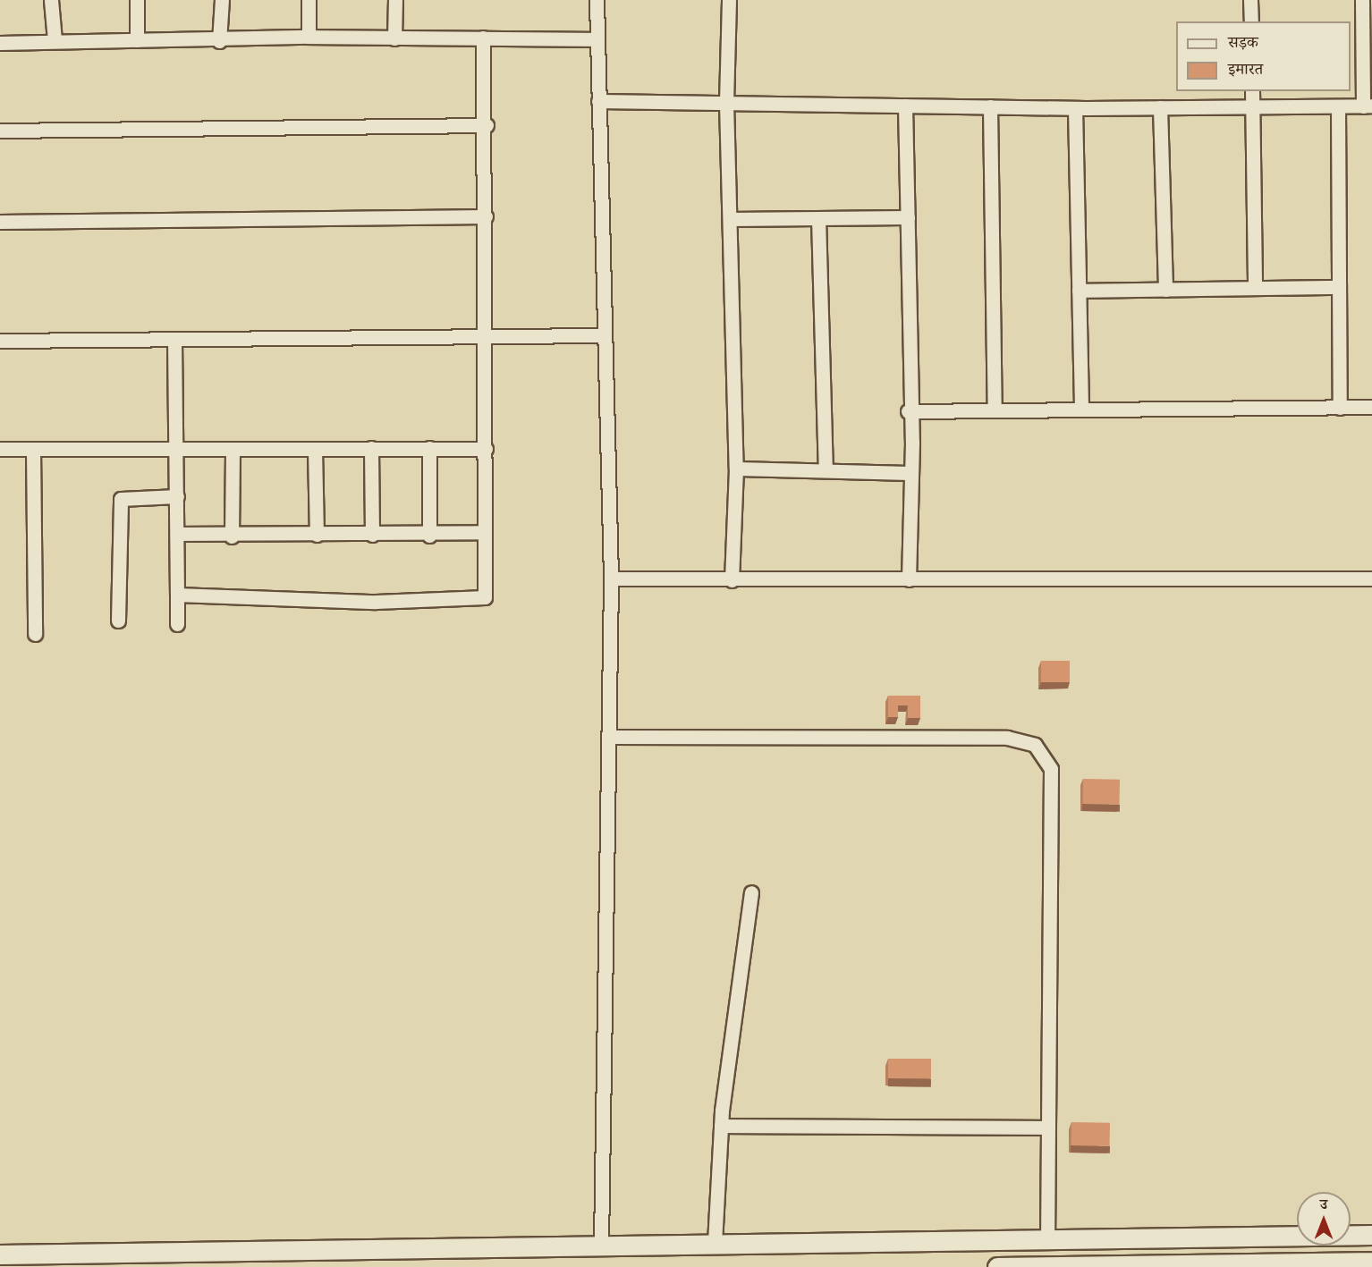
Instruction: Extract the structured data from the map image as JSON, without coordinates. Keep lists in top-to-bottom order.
{
  "legend": ["सड़क", "इमारत"],
  "north": "top"
}
